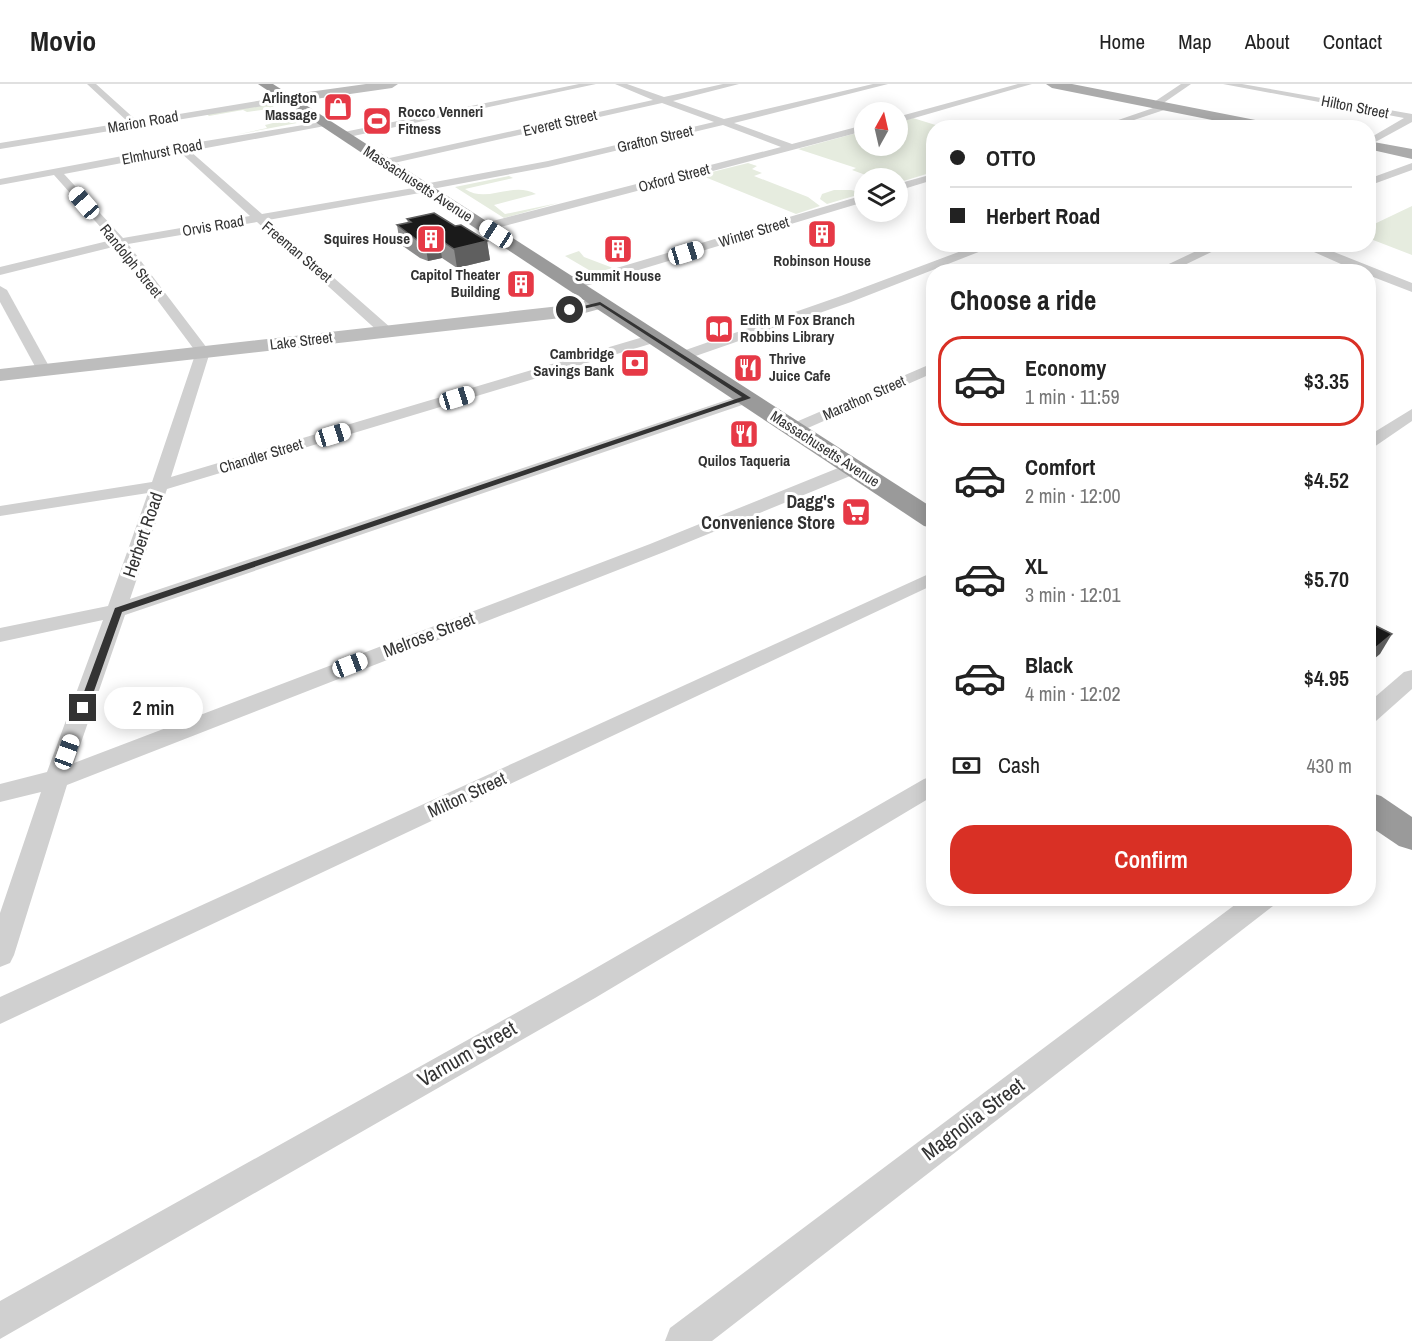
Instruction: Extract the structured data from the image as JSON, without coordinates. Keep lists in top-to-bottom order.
{
  "streets": {
    "highway": ["Massachusetts Avenue"],
    "main road": ["Lake Street"],
    "street": [
      "Hilton Street",
      "Marion Road",
      "Everett Street",
      "Grafton Street",
      "Elmhurst Road",
      "Oxford Street",
      "Orvis Road",
      "Winter Street",
      "Freeman Street",
      "Randolph Street",
      "Marathon Street",
      "Chandler Street",
      "Herbert Road",
      "Melrose Street",
      "Milton Street",
      "Varnum Street",
      "Magnolia Street"
    ]
  },
  "crossings": [
    ["Marion Road", "Massachusetts Avenue"],
    ["Everett Street", "Massachusetts Avenue"],
    ["Grafton Street", "Massachusetts Avenue"],
    ["Grafton Street", "Orvis Road"],
    ["Elmhurst Road", "Massachusetts Avenue"],
    ["Elmhurst Road", "Freeman Street"],
    ["Elmhurst Road", "Randolph Street"],
    ["Oxford Street", "Massachusetts Avenue"],
    ["Massachusetts Avenue", "Orvis Road"],
    ["Massachusetts Avenue", "Winter Street"],
    ["Massachusetts Avenue", "Lake Street"],
    ["Massachusetts Avenue", "Marathon Street"],
    ["Massachusetts Avenue", "Chandler Street"],
    ["Massachusetts Avenue", "Melrose Street"],
    ["Orvis Road", "Freeman Street"],
    ["Orvis Road", "Randolph Street"],
    ["Freeman Street", "Lake Street"],
    ["Randolph Street", "Lake Street"],
    ["Randolph Street", "Herbert Road"],
    ["Lake Street", "Herbert Road"],
    ["Chandler Street", "Herbert Road"],
    ["Herbert Road", "Melrose Street"]
  ],
  "places": {
    "shop": ["Arlington Massage"],
    "sports": ["Rocco Venneri Fitness"],
    "building": [
      "Robinson House",
      "Squires House",
      "Summit House",
      "Capitol Theater Building"
    ],
    "library": ["Edith M Fox Branch Robbins Library"],
    "bank": ["Cambridge Savings Bank"],
    "restaurant": ["Thrive Juice Cafe", "Quilos Taqueria"],
    "supermarket": ["Dagg's Convenience Store"]
  },
  "north": "top",
  "page": {
    "header": "Movio",
    "nav": [
      "Home",
      "Map",
      "About",
      "Contact"
    ],
    "banner": ["OTTO", "Herbert Road"],
    "heading": "Choose a ride",
    "list": [
      {
        "name": "Economy",
        "note": "1 min · 11:59",
        "value": "$3.35"
      },
      {
        "name": "Comfort",
        "note": "2 min · 12:00",
        "value": "$4.52"
      },
      {
        "name": "XL",
        "note": "3 min · 12:01",
        "value": "$5.70"
      },
      {
        "name": "Black",
        "note": "4 min · 12:02",
        "value": "$4.95"
      }
    ],
    "bubble": "2 min",
    "pay": ["Cash", "430 m"],
    "buttons": "Confirm"
  }
}
